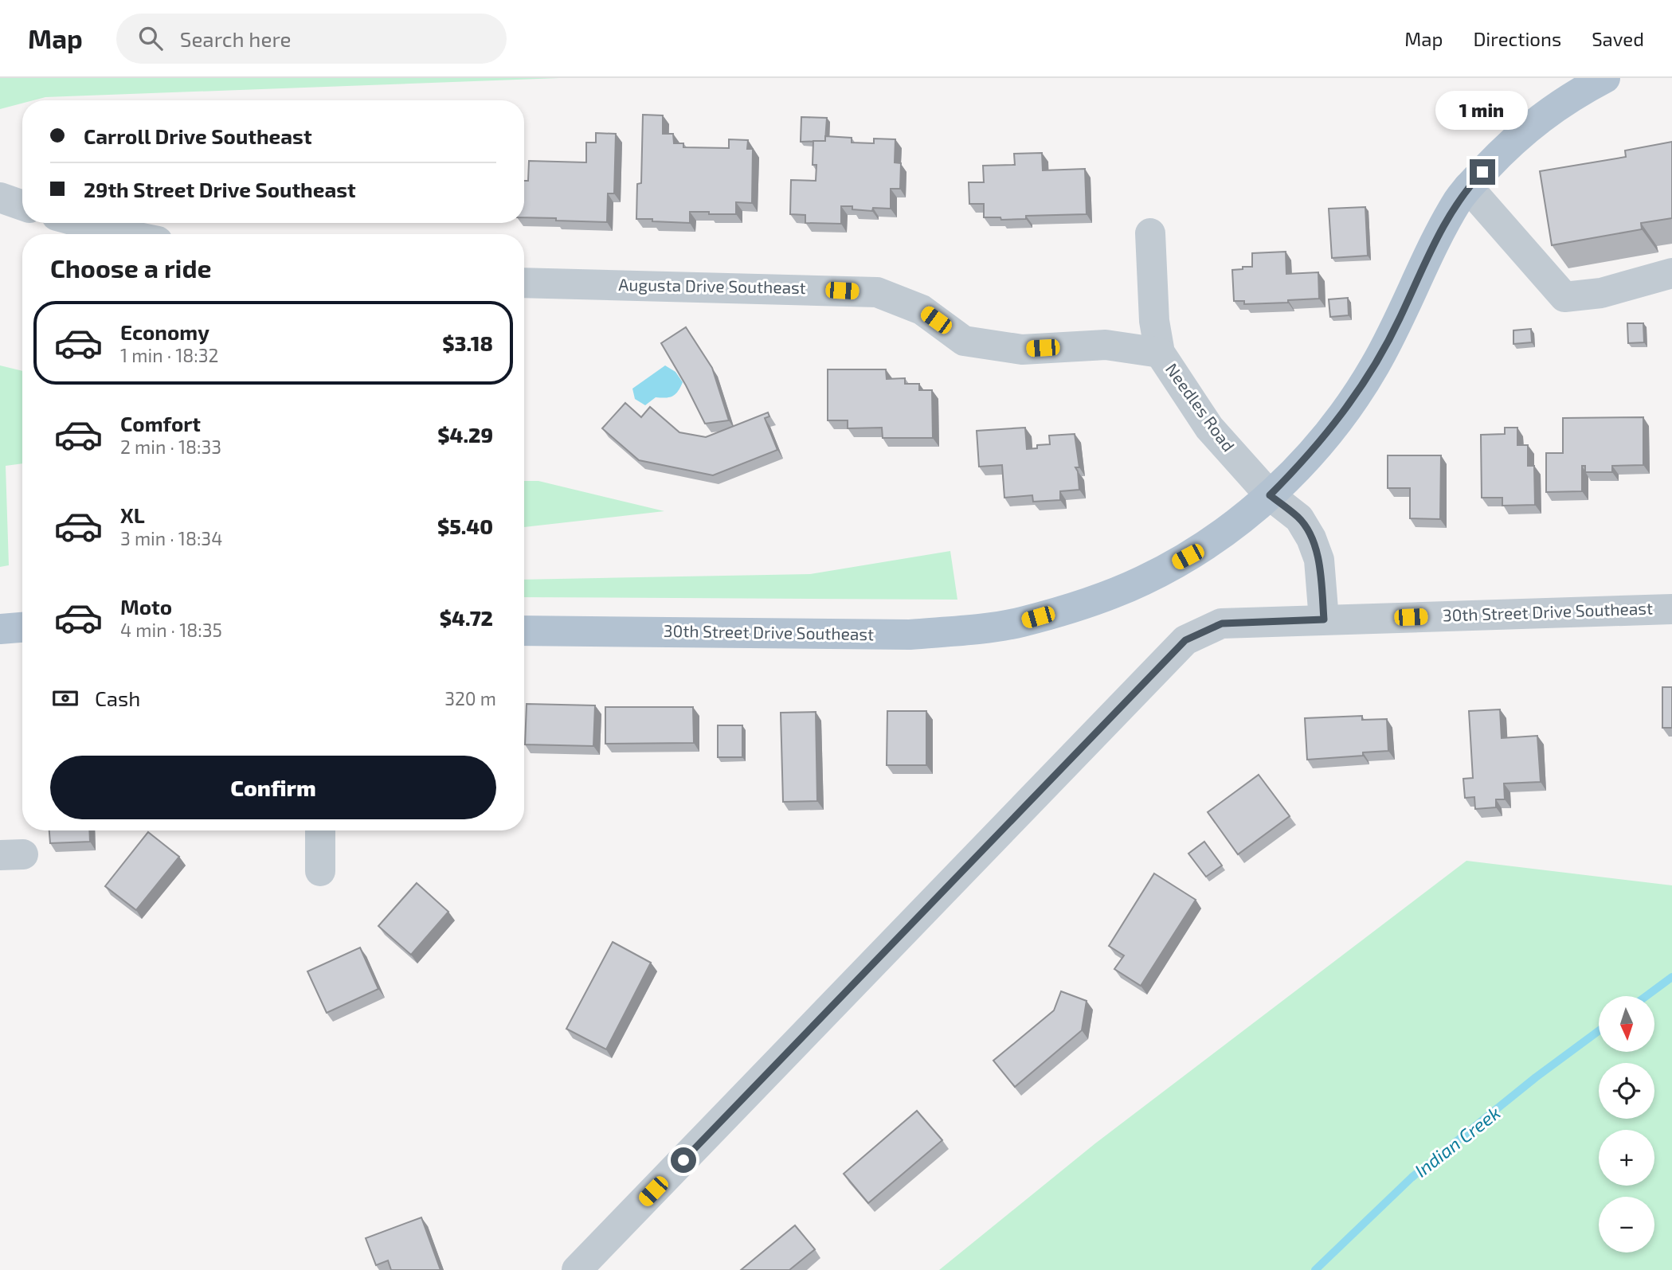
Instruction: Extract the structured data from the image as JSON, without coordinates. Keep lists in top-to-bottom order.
{
  "streets": {
    "main road": ["30th Street Drive Southeast"],
    "street": ["Augusta Drive Southeast", "Needles Road"]
  },
  "crossings": [
    ["Augusta Drive Southeast", "Needles Road"],
    ["Needles Road", "30th Street Drive Southeast"]
  ],
  "water": ["Indian Creek"],
  "north": "bottom",
  "page": {
    "header": "Map",
    "search": "Search here",
    "nav": ["Map", "Directions", "Saved"],
    "bubble": "1 min",
    "banner": ["Carroll Drive Southeast", "29th Street Drive Southeast"],
    "heading": "Choose a ride",
    "list": [
      {
        "name": "Economy",
        "note": "1 min · 18:32",
        "value": "$3.18"
      },
      {
        "name": "Comfort",
        "note": "2 min · 18:33",
        "value": "$4.29"
      },
      {
        "name": "XL",
        "note": "3 min · 18:34",
        "value": "$5.40"
      },
      {
        "name": "Moto",
        "note": "4 min · 18:35",
        "value": "$4.72"
      }
    ],
    "pay": ["Cash", "320 m"],
    "buttons": "Confirm",
    "map_buttons": ["+", "−"]
  }
}
